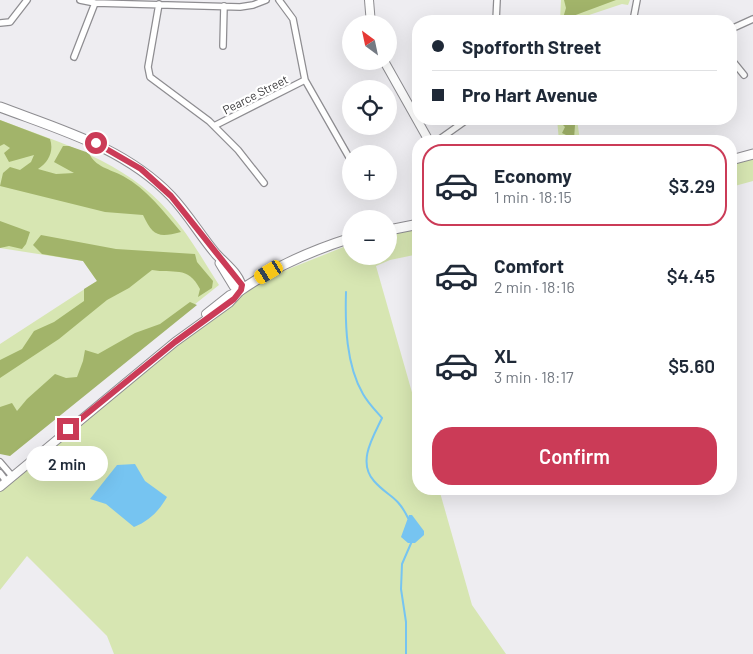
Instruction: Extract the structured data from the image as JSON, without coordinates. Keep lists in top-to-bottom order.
{
  "streets": {
    "street": ["Pearce Street"]
  },
  "north": "top left",
  "page": {
    "map_buttons": ["+", "−"],
    "banner": ["Spofforth Street", "Pro Hart Avenue"],
    "list": [
      {
        "name": "Economy",
        "note": "1 min · 18:15",
        "value": "$3.29"
      },
      {
        "name": "Comfort",
        "note": "2 min · 18:16",
        "value": "$4.45"
      },
      {
        "name": "XL",
        "note": "3 min · 18:17",
        "value": "$5.60"
      }
    ],
    "buttons": "Confirm",
    "bubble": "2 min"
  }
}
